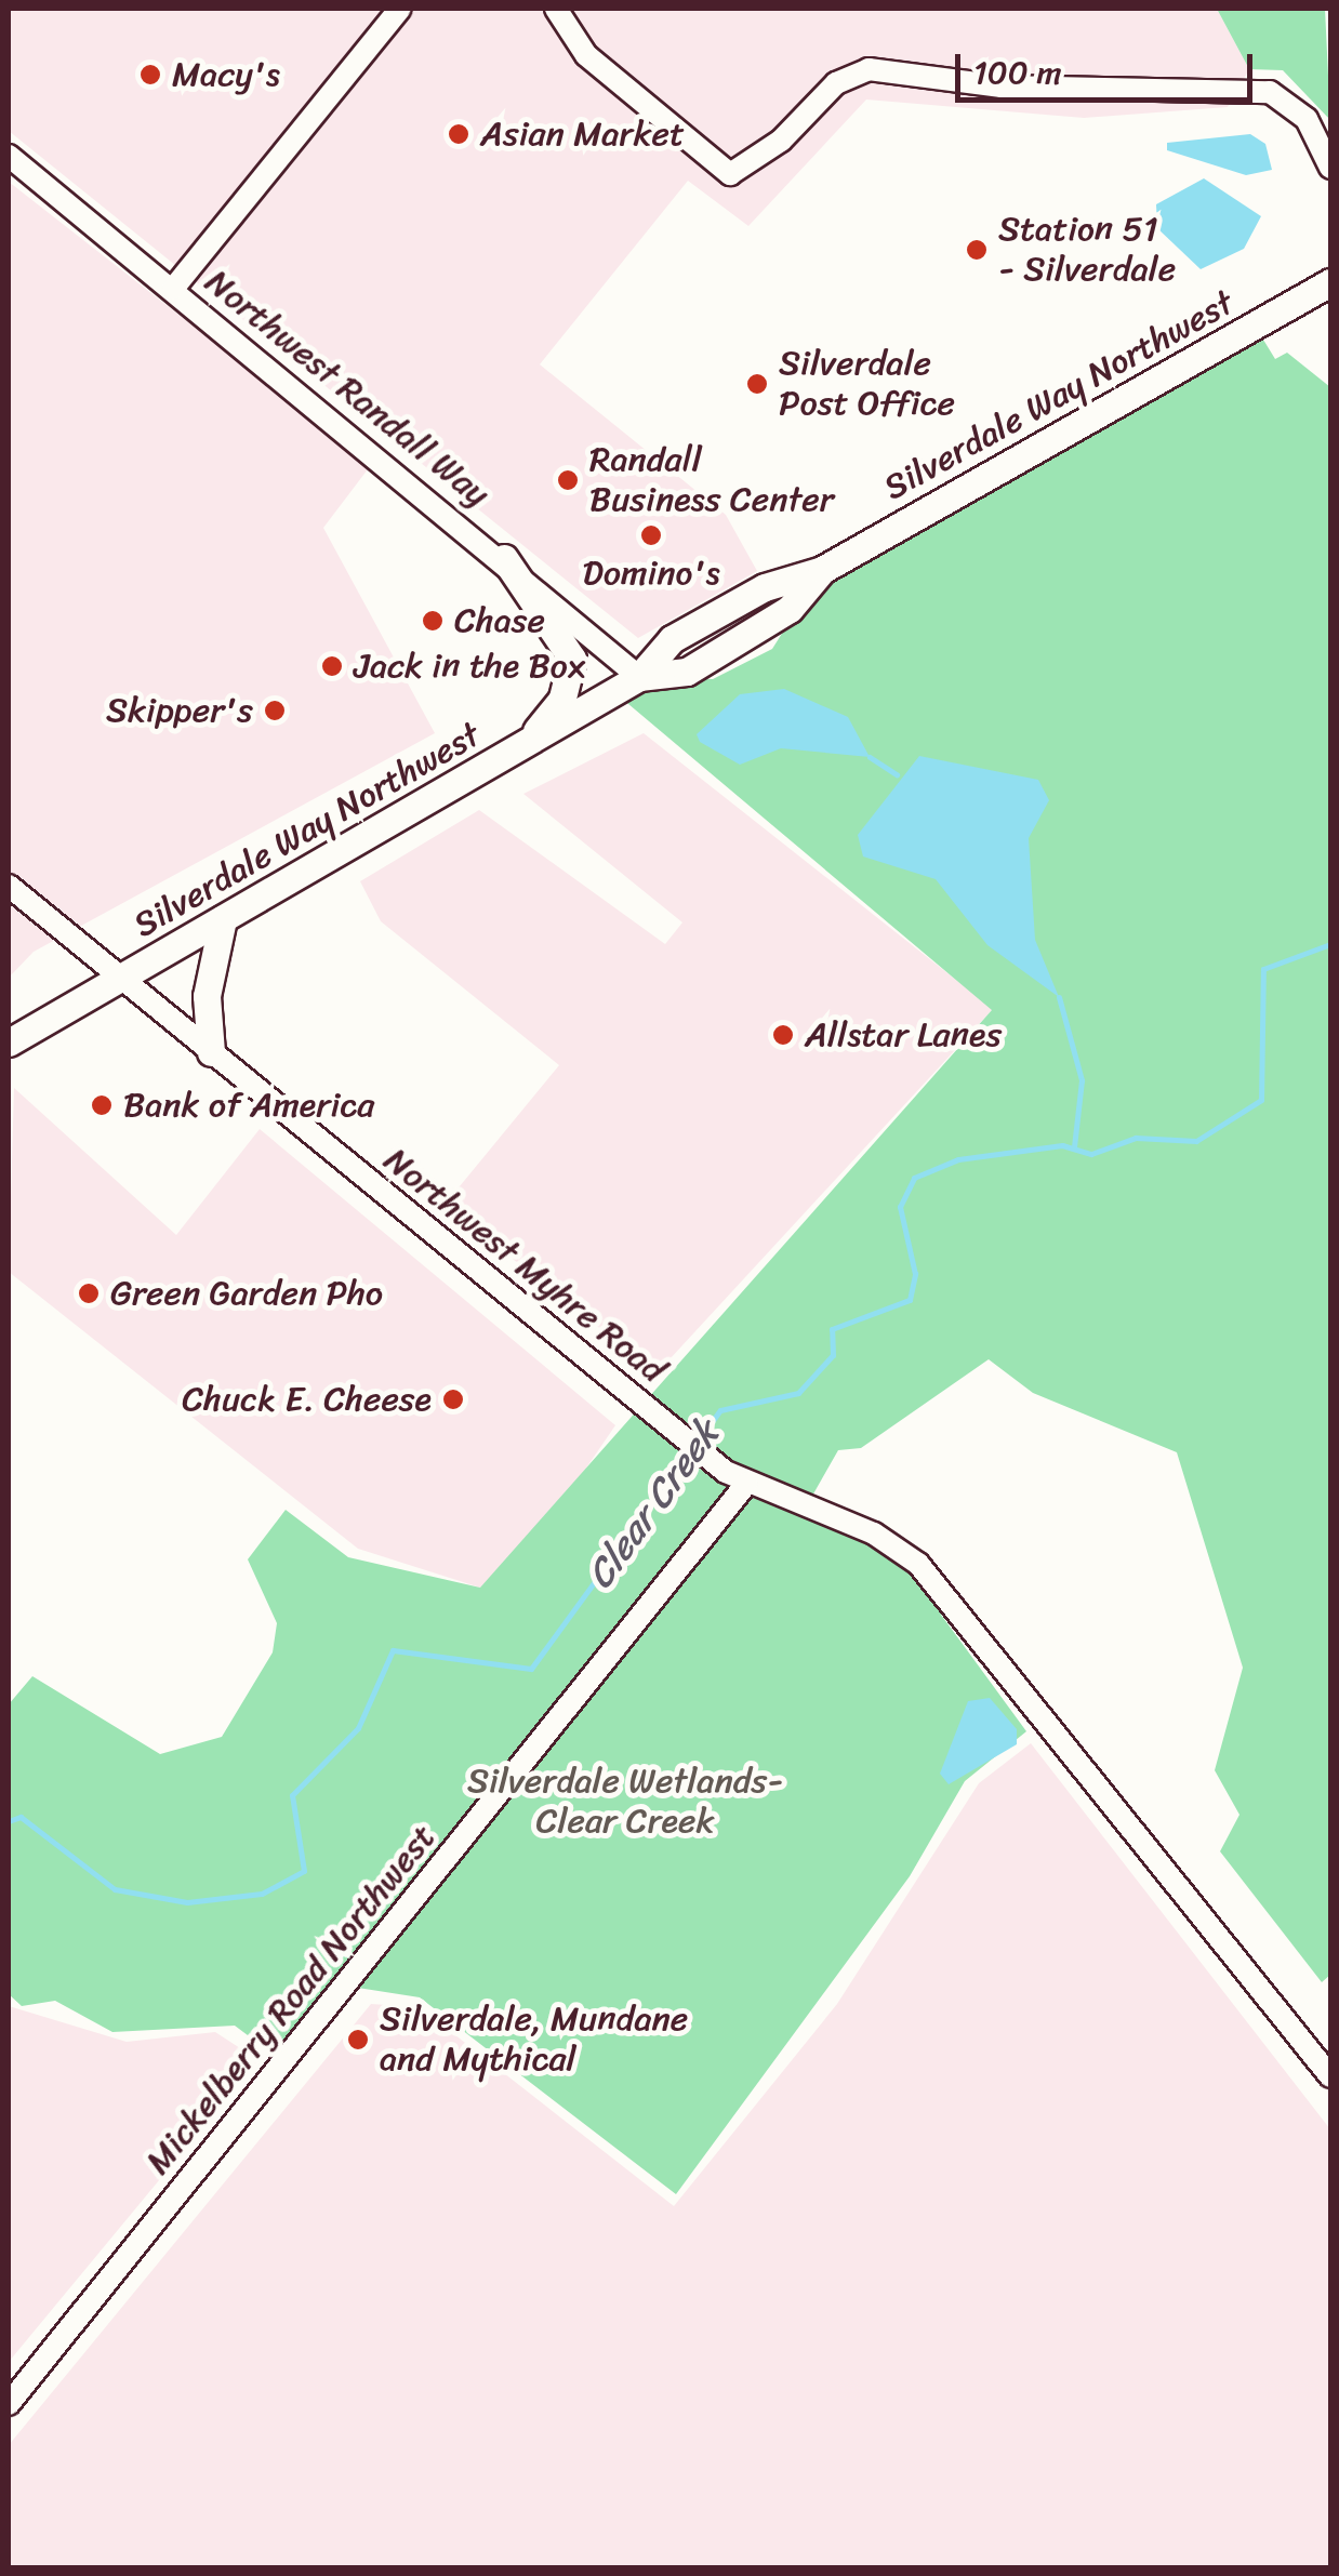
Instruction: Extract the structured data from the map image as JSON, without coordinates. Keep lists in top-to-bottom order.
{
  "streets": {
    "main road": ["Silverdale Way Northwest"],
    "street": ["Northwest Randall Way", "Northwest Myhre Road", "Mickelberry Road Northwest"]
  },
  "crossings": [
    ["Northwest Randall Way", "Silverdale Way Northwest"],
    ["Silverdale Way Northwest", "Northwest Myhre Road"],
    ["Northwest Myhre Road", "Mickelberry Road Northwest"]
  ],
  "water": ["Clear Creek"],
  "parks": ["Silverdale Wetlands- Clear Creek"],
  "places": [
    "Macy's",
    "Asian Market",
    "Station 51 - Silverdale",
    "Silverdale Post Office",
    "Randall Business Center",
    "Domino's",
    "Chase",
    "Jack in the Box",
    "Skipper's",
    "Allstar Lanes",
    "Bank of America",
    "Green Garden Pho",
    "Chuck E. Cheese",
    "Silverdale, Mundane and Mythical"
  ],
  "scale_bar": "100 m"
}
